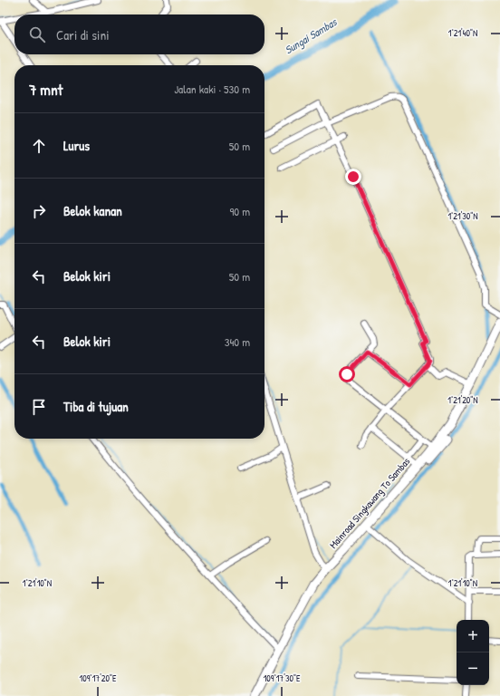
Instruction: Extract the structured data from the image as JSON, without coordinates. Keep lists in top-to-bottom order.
{
  "streets": {
    "highway": ["Mainroad Singkawang To Sambas"]
  },
  "water": ["Sungai Sambas"],
  "page": {
    "search": "Cari di sini",
    "heading": ["7 mnt", "Jalan kaki · 530 m"],
    "list": [
      ["Lurus", "50 m"],
      ["Belok kanan", "90 m"],
      ["Belok kiri", "50 m"],
      ["Belok kiri", "340 m"],
      "Tiba di tujuan"
    ],
    "map_buttons": ["+", "−"]
  },
  "coordinates": [
    "1°21'40\"N",
    "1°21'30\"N",
    "1°21'20\"N",
    "1°21'10\"N",
    "109°17'20\"E",
    "109°17'30\"E"
  ]
}
